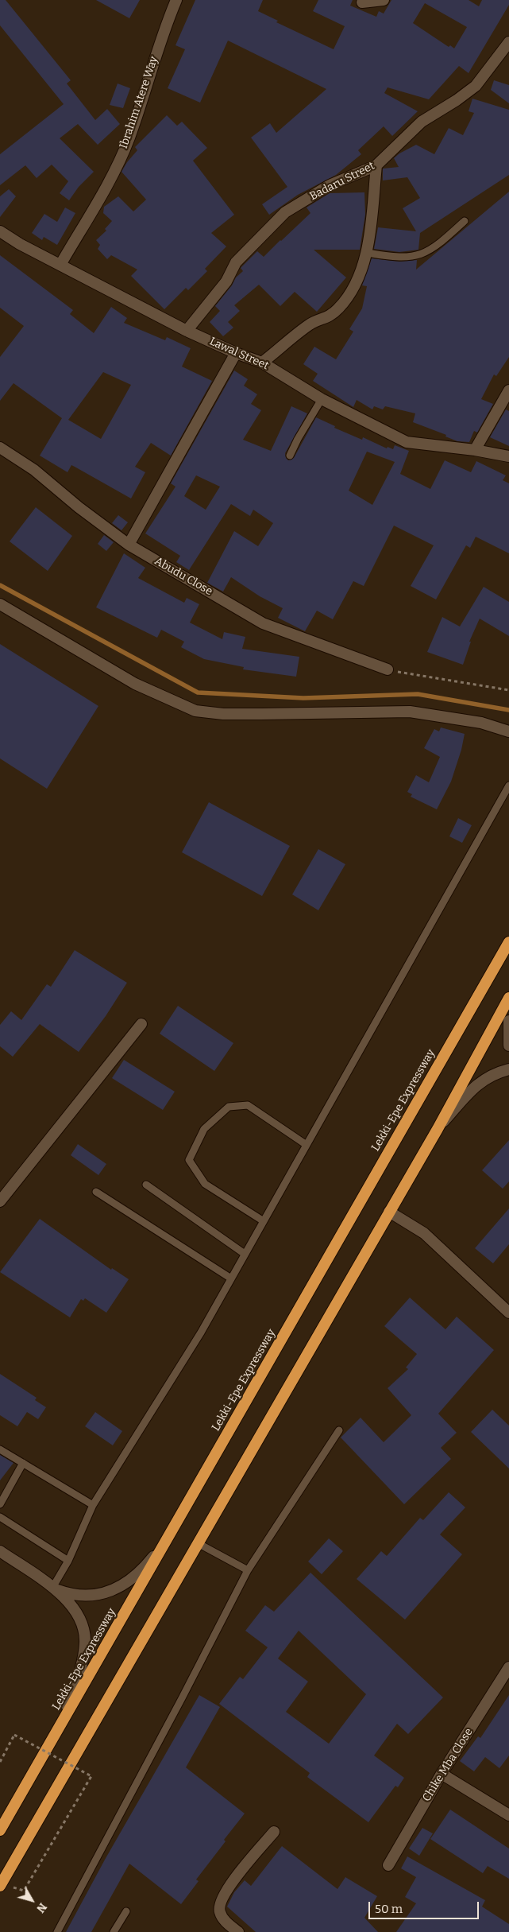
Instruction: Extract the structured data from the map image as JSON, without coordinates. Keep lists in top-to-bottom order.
{
  "streets": {
    "highway": ["Lekki-Epe Expressway"],
    "street": [
      "Ibrahim Atere Way",
      "Badaru Street",
      "Lawal Street",
      "Abudu Close",
      "Chike Mba Close"
    ]
  },
  "crossings": [
    ["Ibrahim Atere Way", "Lawal Street"],
    ["Badaru Street", "Lawal Street"]
  ],
  "scale_bar": "50 m",
  "north": "bottom right"
}
